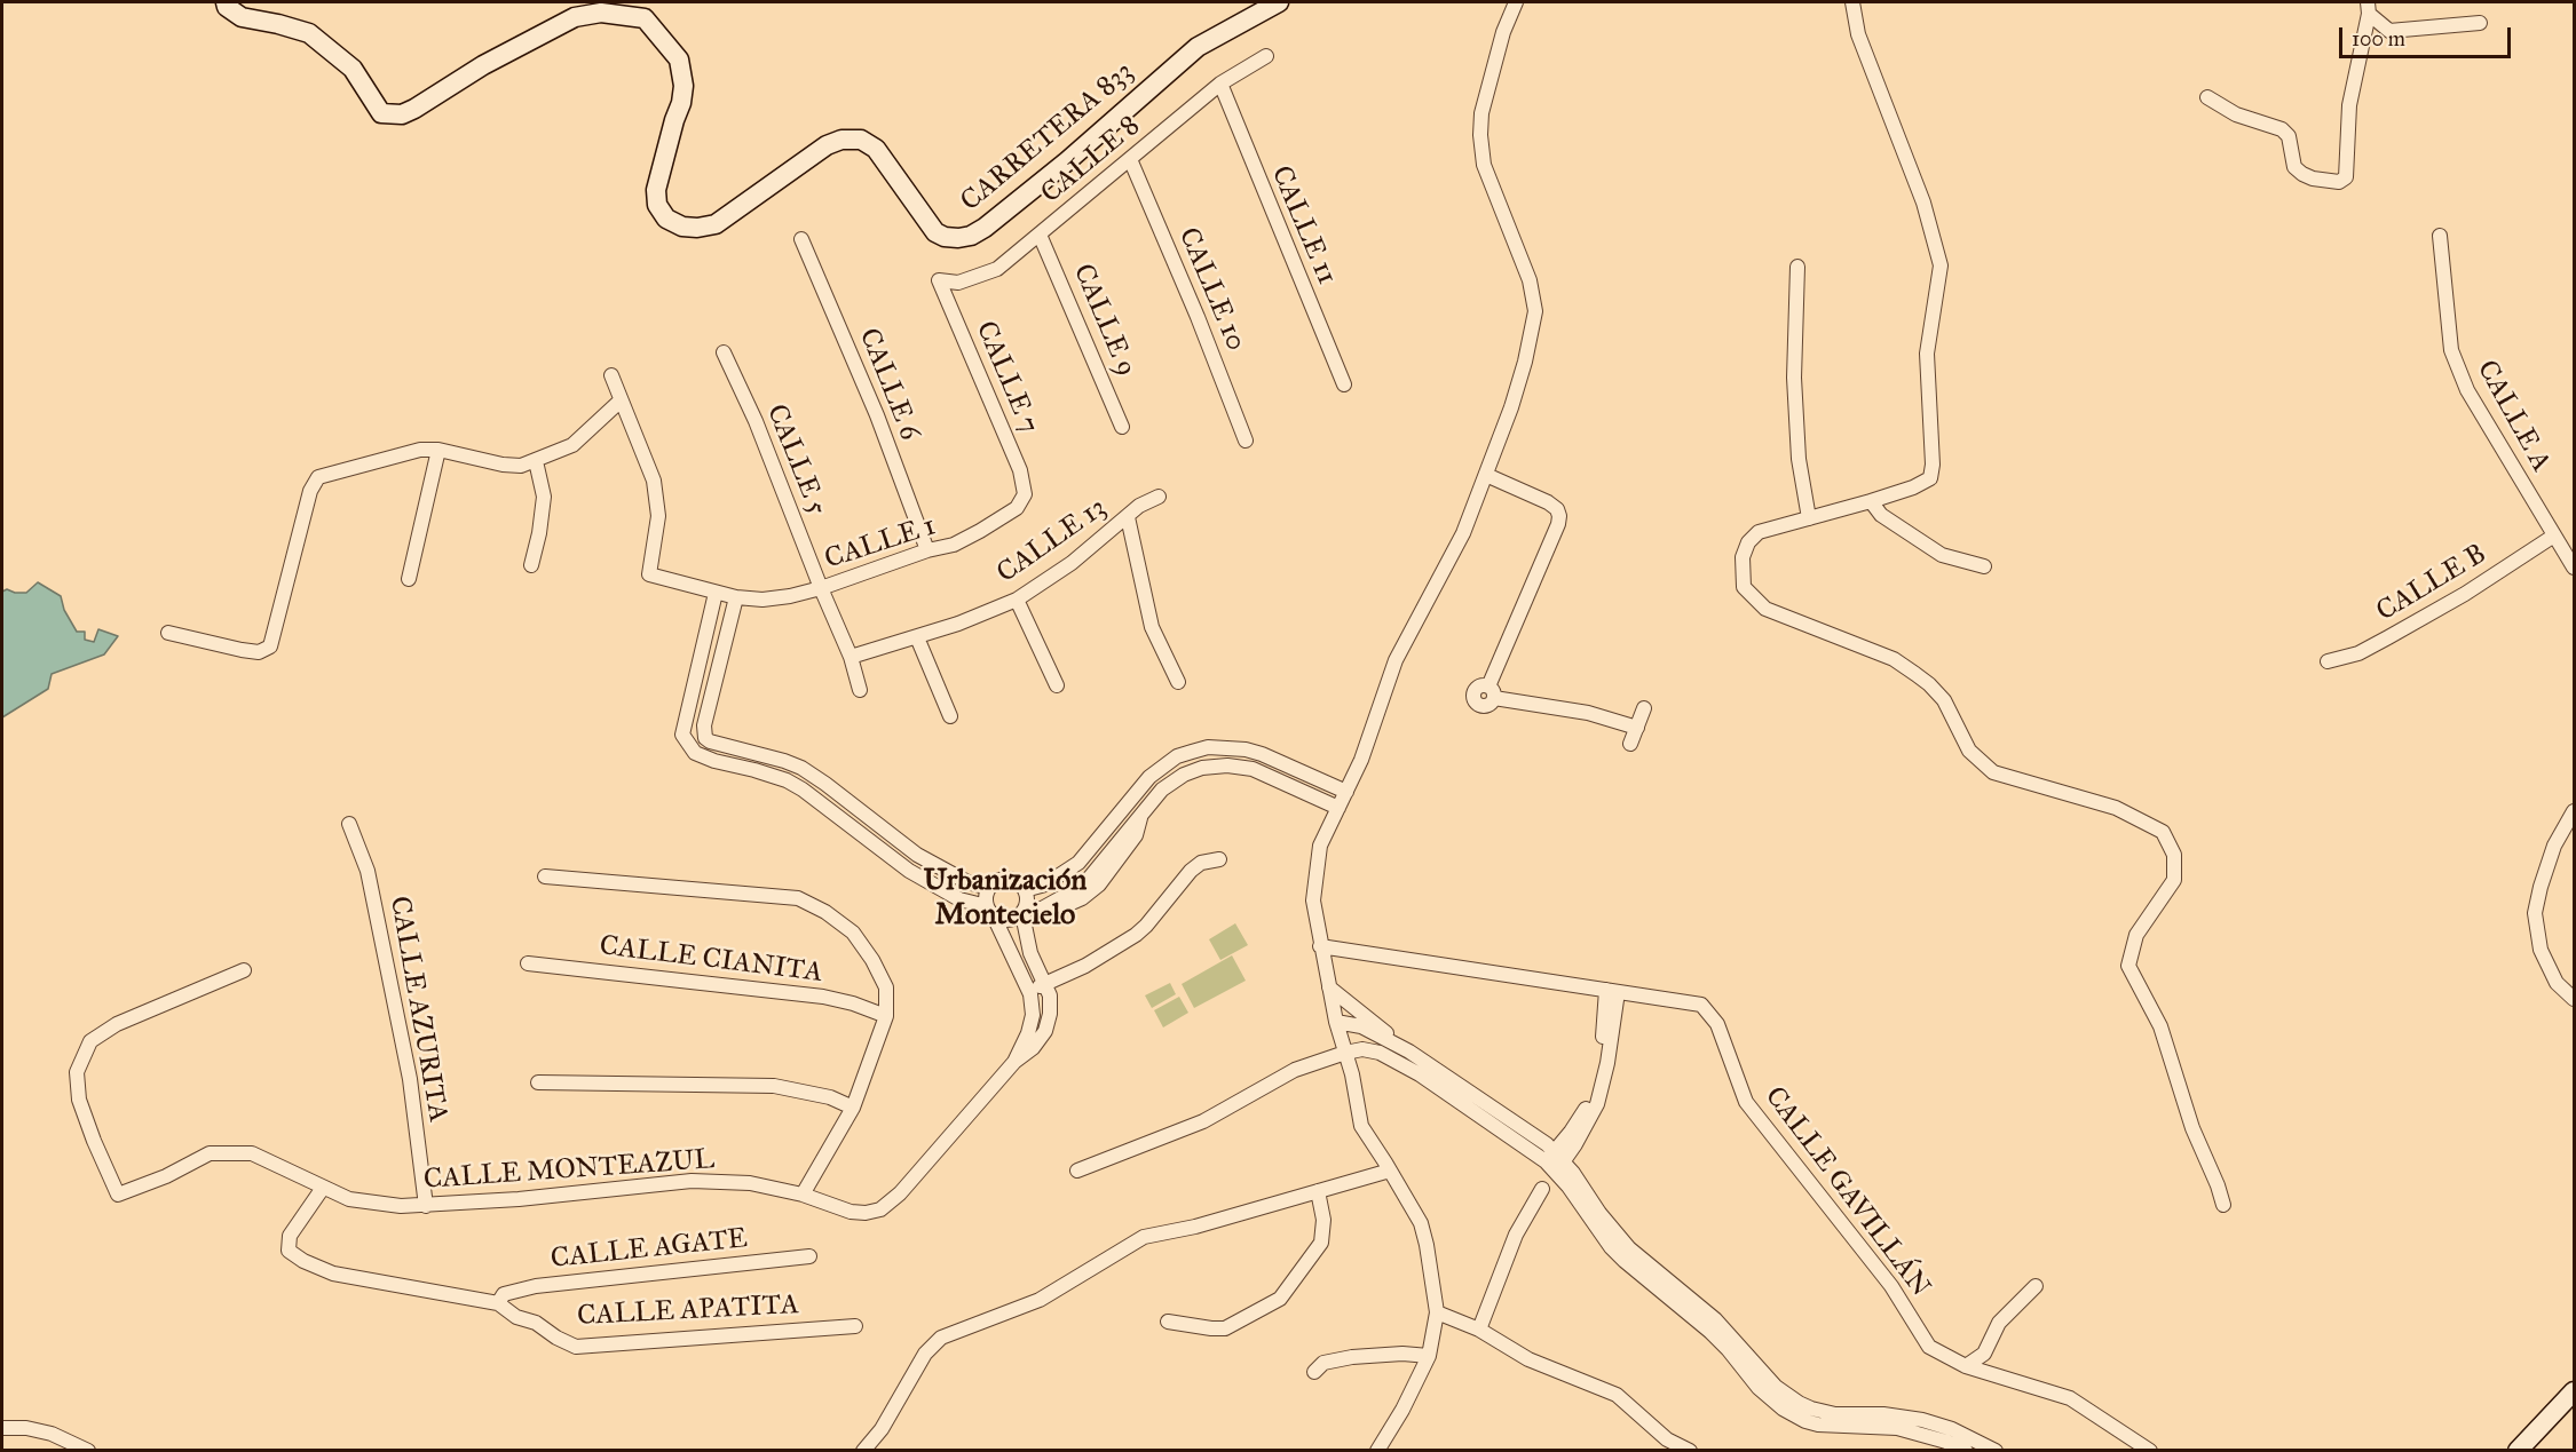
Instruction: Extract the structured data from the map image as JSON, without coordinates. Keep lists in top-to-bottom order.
{
  "streets": {
    "street": [
      "CARRETERA 833",
      "CALLE 8",
      "CALLE 11",
      "CALLE 10",
      "CALLE 9",
      "CALLE 7",
      "CALLE 6",
      "CALLE A",
      "CALLE 5",
      "CALLE 13",
      "CALLE 1",
      "CALLE B",
      "CALLE CIANITA",
      "CALLE AZURITA",
      "CALLE MONTEAZUL",
      "CALLE GAVILLÁN",
      "CALLE AGATE",
      "CALLE APATITA"
    ]
  },
  "crossings": [
    ["CALLE 8", "CALLE 11"],
    ["CALLE 8", "CALLE 10"],
    ["CALLE 8", "CALLE 9"],
    ["CALLE 8", "CALLE 7"],
    ["CALLE 7", "CALLE 1"],
    ["CALLE 6", "CALLE 1"],
    ["CALLE A", "CALLE B"],
    ["CALLE 5", "CALLE 13"],
    ["CALLE 5", "CALLE 1"],
    ["CALLE AZURITA", "CALLE MONTEAZUL"],
    ["CALLE MONTEAZUL", "CALLE APATITA"],
    ["CALLE AGATE", "CALLE APATITA"]
  ],
  "districts": ["Urbanización Montecielo"],
  "scale_bar": "100 m"
}
